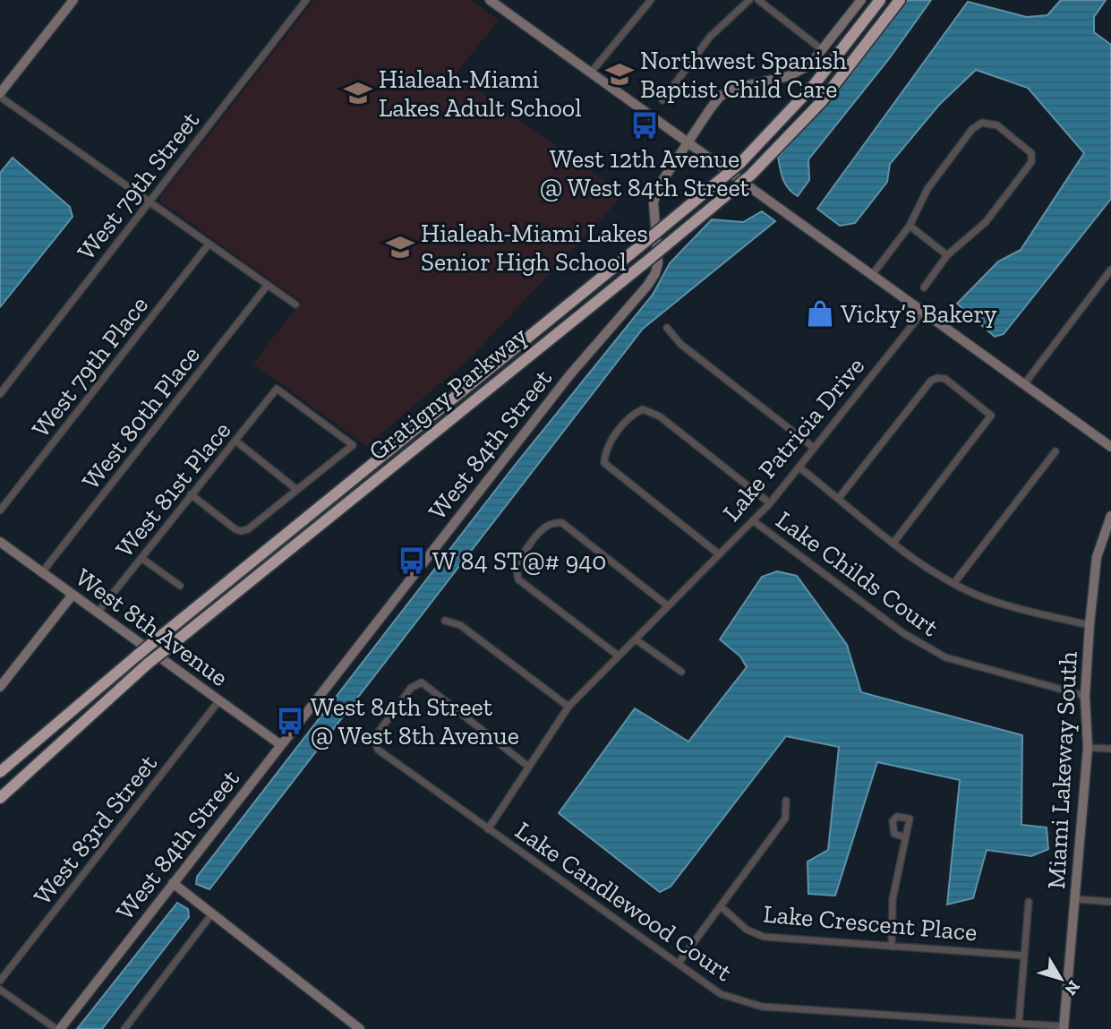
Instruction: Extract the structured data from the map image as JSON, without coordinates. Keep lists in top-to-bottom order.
{
  "streets": {
    "highway": ["Gratigny Parkway"],
    "street": [
      "West 79th Street",
      "West 79th Place",
      "West 80th Place",
      "Lake Patricia Drive",
      "West 84th Street",
      "West 81st Place",
      "Lake Childs Court",
      "West 8th Avenue",
      "Miami Lakeway South",
      "West 83rd Street",
      "Lake Candlewood Court",
      "Lake Crescent Place"
    ]
  },
  "crossings": [
    ["West 80th Place", "West 8th Avenue"],
    ["Lake Patricia Drive", "Lake Childs Court"],
    ["Lake Patricia Drive", "Lake Candlewood Court"],
    ["West 84th Street", "West 8th Avenue"],
    ["West 81st Place", "West 8th Avenue"],
    ["Lake Childs Court", "Miami Lakeway South"],
    ["West 8th Avenue", "West 83rd Street"],
    ["Miami Lakeway South", "Lake Candlewood Court"]
  ],
  "places": {
    "school or university": ["Northwest Spanish Baptist Child Care", "Hialeah-Miami Lakes Adult School", "Hialeah-Miami Lakes Senior High School"],
    "bus stop": ["West 12th Avenue @ West 84th Street", "W 84 ST@# 940", "West 84th Street @ West 8th Avenue"],
    "shop": ["Vicky’s Bakery"]
  },
  "north": "bottom right"
}
